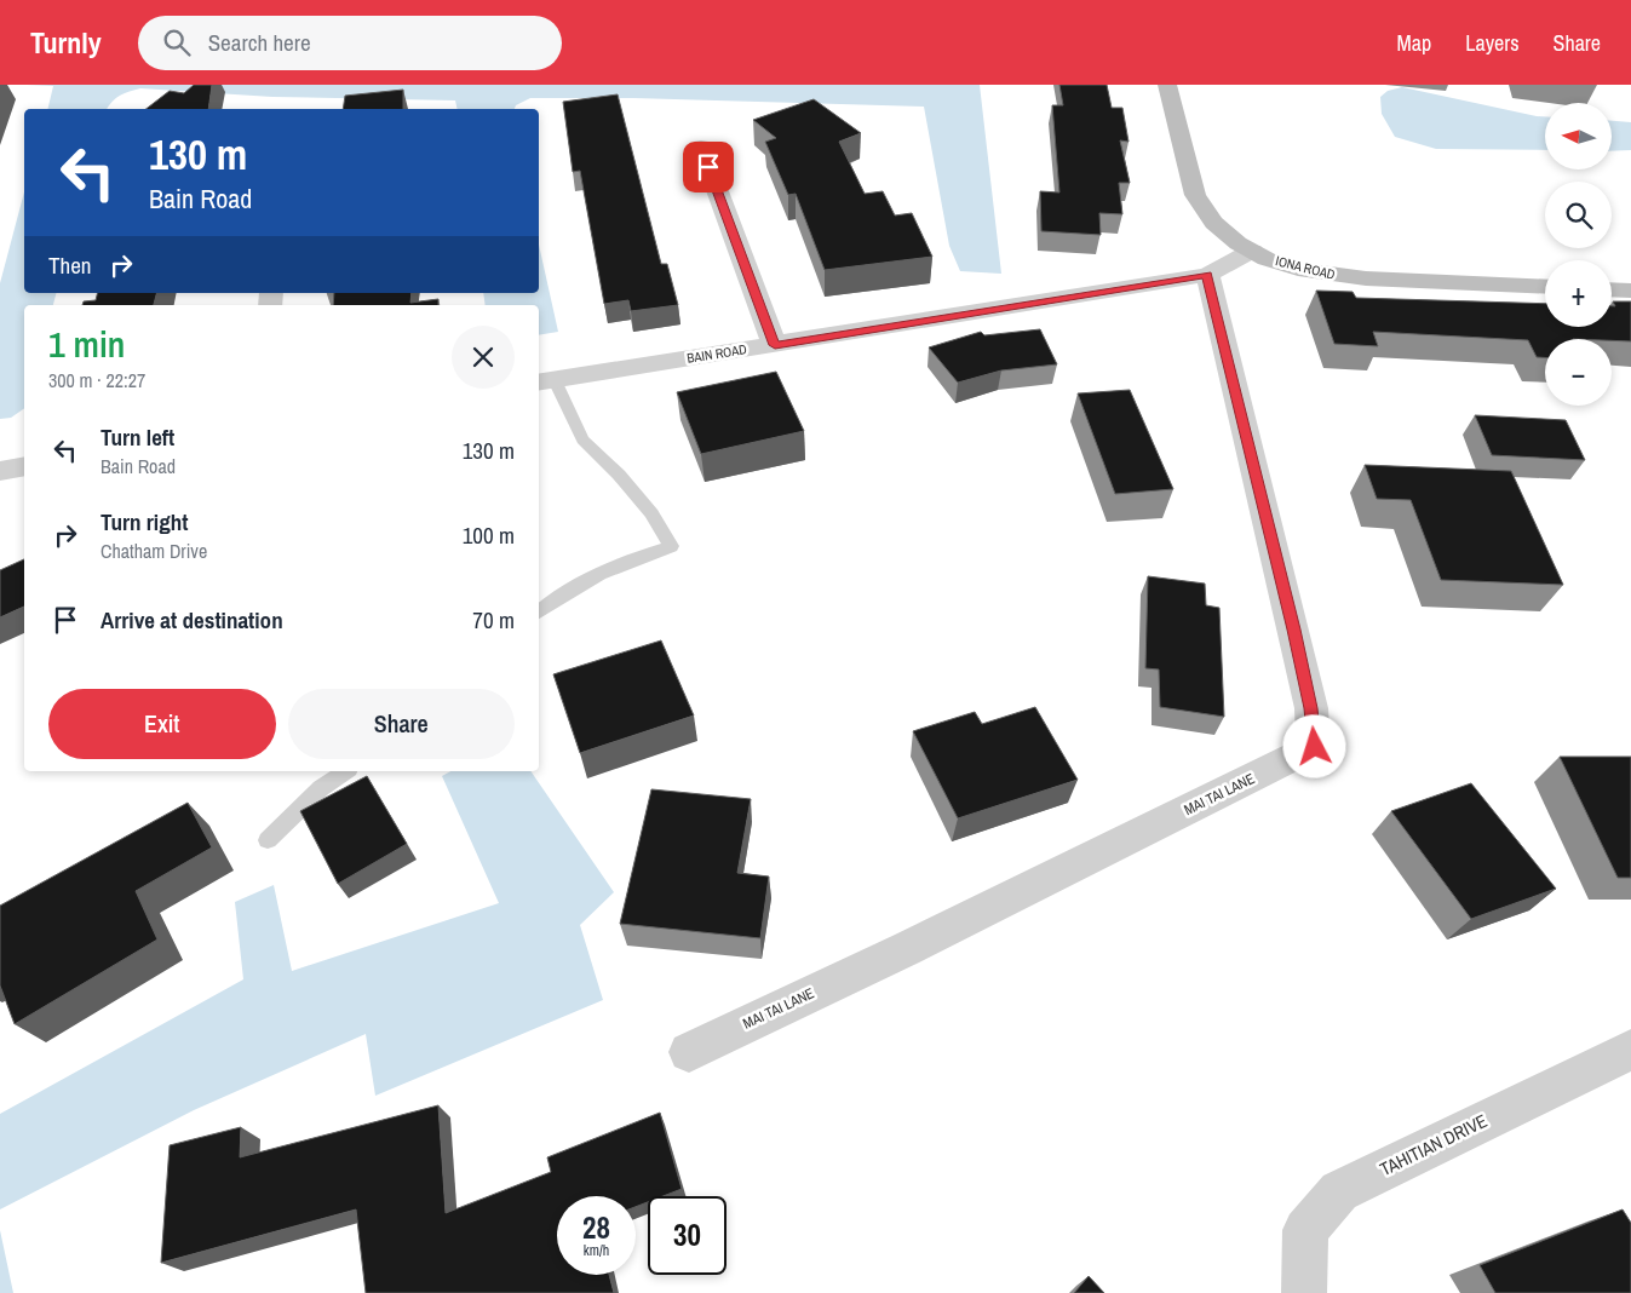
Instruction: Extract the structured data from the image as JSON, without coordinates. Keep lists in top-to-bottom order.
{
  "streets": {
    "street": [
      "IONA ROAD",
      "BAIN ROAD",
      "MAI TAI LANE",
      "TAHITIAN DRIVE"
    ]
  },
  "crossings": [
    ["IONA ROAD", "BAIN ROAD"],
    ["BAIN ROAD", "MAI TAI LANE"]
  ],
  "north": "left",
  "page": {
    "header": "Turnly",
    "search": "Search here",
    "nav": ["Map", "Layers", "Share"],
    "map_buttons": ["+", "−"],
    "turn": ["130 m", "Bain Road"],
    "then": "Then",
    "heading": ["1 min", "300 m · 22:27"],
    "list": [
      {
        "name": "Turn left",
        "note": "Bain Road",
        "value": "130 m"
      },
      {
        "name": "Turn right",
        "note": "Chatham Drive",
        "value": "100 m"
      },
      {
        "name": "Arrive at destination",
        "value": "70 m"
      }
    ],
    "buttons": ["Exit", "Share"],
    "speed": "28 km/h",
    "limit": "30"
  }
}
